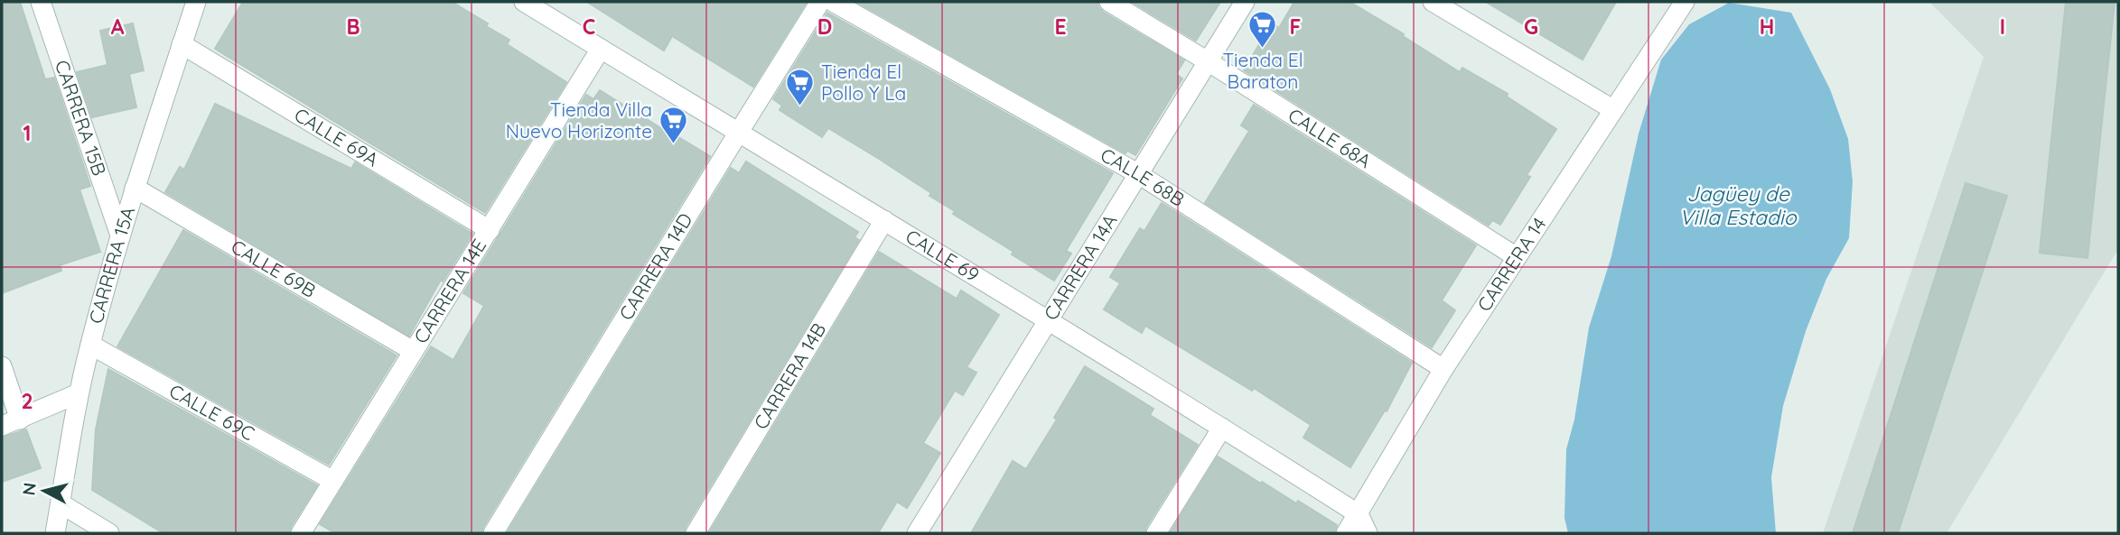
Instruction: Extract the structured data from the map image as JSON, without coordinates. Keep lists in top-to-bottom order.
{
  "streets": {
    "street": [
      "CARRERA 15B",
      "CALLE 69A",
      "CALLE 68A",
      "CALLE 68B",
      "CALLE 69",
      "CARRERA 15A",
      "CARRERA 14",
      "CARRERA 14D",
      "CARRERA 14A",
      "CALLE 69B",
      "CARRERA 14E",
      "CARRERA 14B",
      "CALLE 69C"
    ]
  },
  "crossings": [
    ["CARRERA 15B", "CARRERA 15A"],
    ["CALLE 69A", "CARRERA 15A"],
    ["CALLE 69A", "CARRERA 14E"],
    ["CALLE 68A", "CARRERA 14"],
    ["CALLE 68A", "CARRERA 14A"],
    ["CALLE 68B", "CARRERA 14"],
    ["CALLE 68B", "CARRERA 14A"],
    ["CALLE 69", "CARRERA 14"],
    ["CALLE 69", "CARRERA 14D"],
    ["CALLE 69", "CARRERA 14A"],
    ["CALLE 69", "CARRERA 14E"],
    ["CALLE 69", "CARRERA 14B"],
    ["CARRERA 15A", "CALLE 69B"],
    ["CARRERA 15A", "CALLE 69C"],
    ["CALLE 69B", "CARRERA 14E"],
    ["CARRERA 14E", "CALLE 69C"]
  ],
  "water": ["Jagüey de Villa Estadio"],
  "places": {
    "supermarket": ["Tienda El Baraton", "Tienda El Pollo Y La", "Tienda Villa Nuevo Horizonte"]
  },
  "north": "left",
  "grid": {
    "columns": [
      "A",
      "B",
      "C",
      "D",
      "E",
      "F",
      "G",
      "H",
      "I"
    ],
    "rows": ["1", "2"]
  }
}
